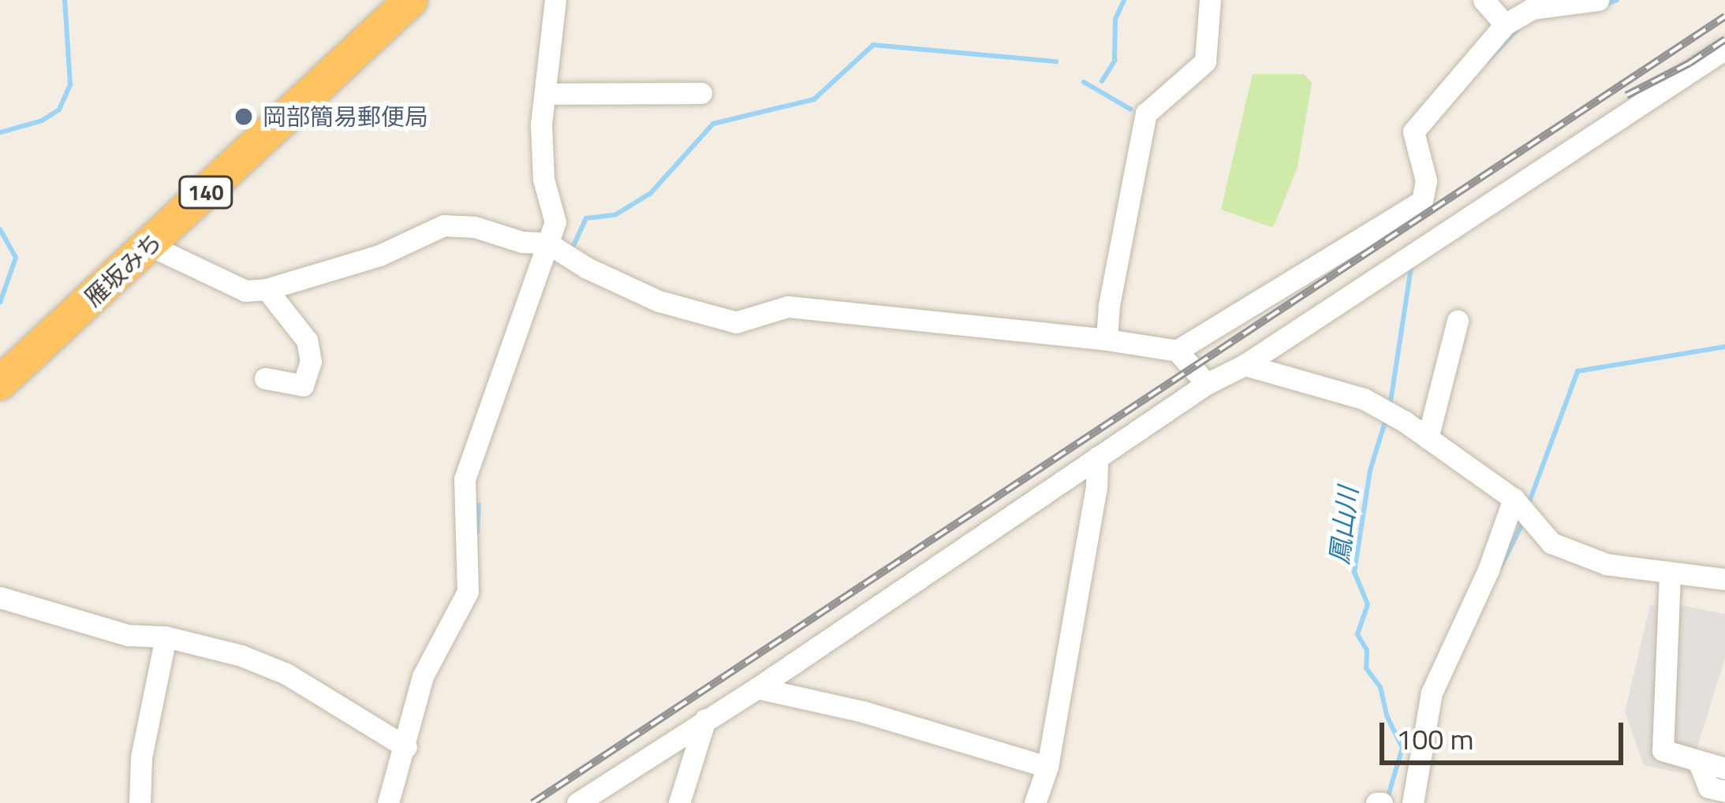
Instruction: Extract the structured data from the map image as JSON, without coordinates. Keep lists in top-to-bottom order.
{
  "streets": {
    "highway": ["140", "雁坂みち"]
  },
  "water": ["鳳山川"],
  "places": ["岡部簡易郵便局"],
  "scale_bar": "100 m"
}
